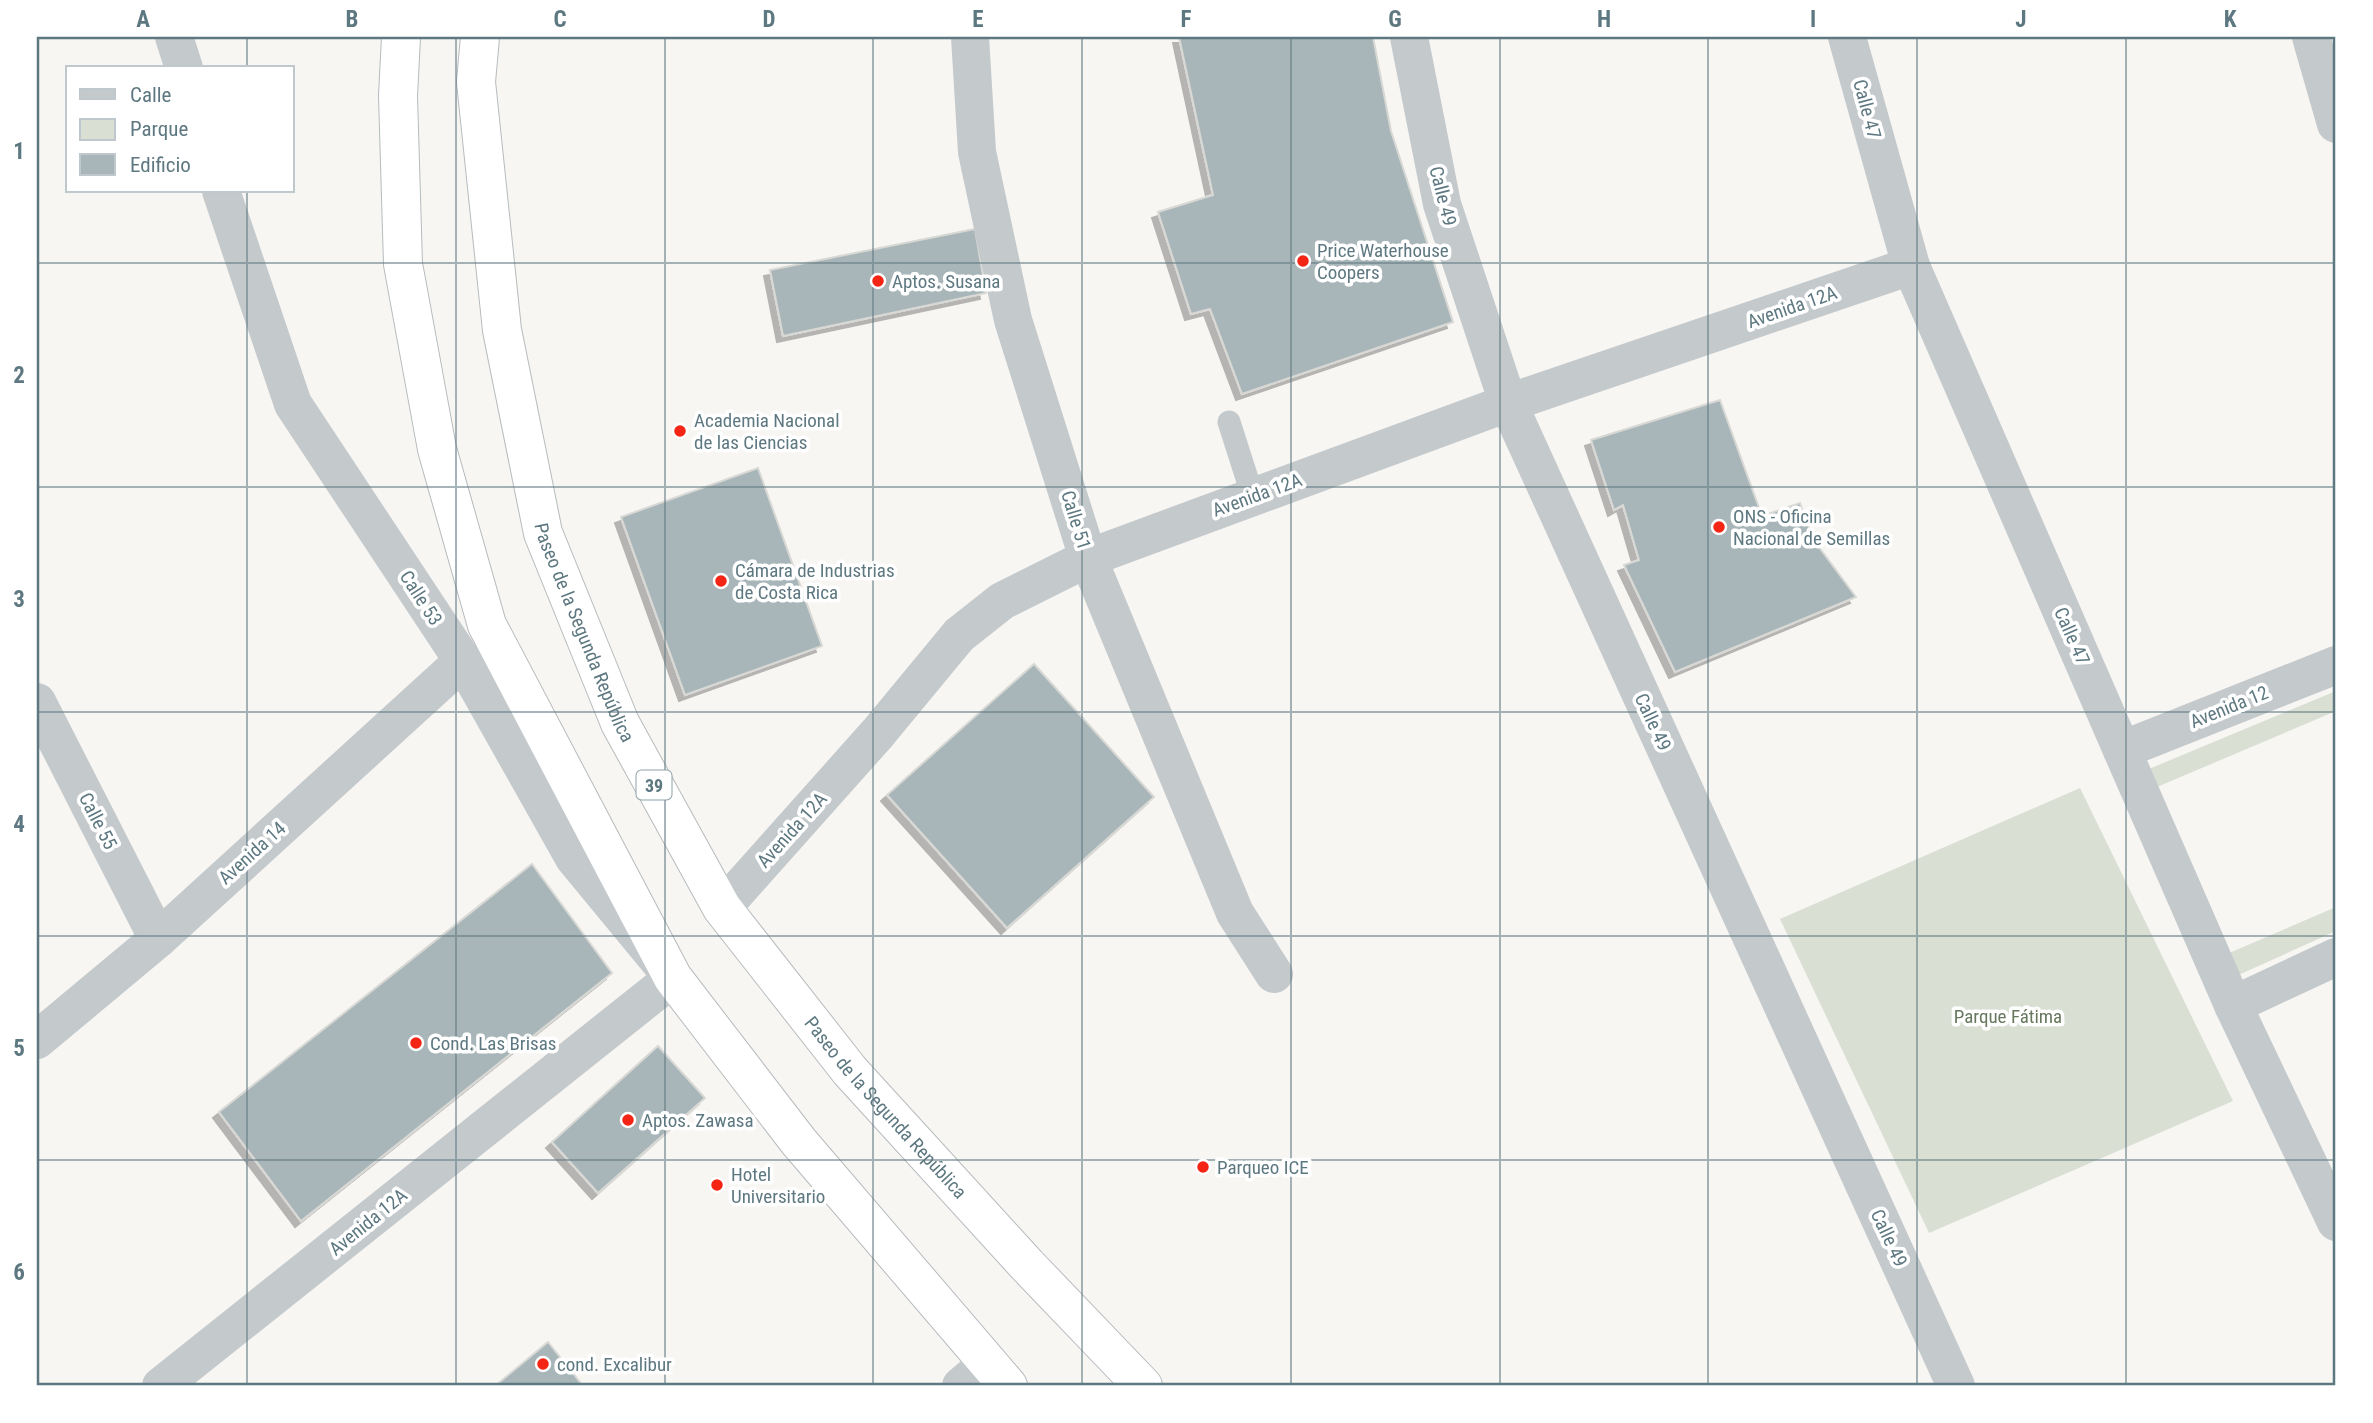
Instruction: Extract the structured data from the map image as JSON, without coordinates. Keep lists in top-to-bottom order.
{
  "streets": {
    "highway": ["Paseo de la Segunda República", "39"],
    "street": [
      "Calle 47",
      "Calle 49",
      "Avenida 12A",
      "Calle 51",
      "Calle 53",
      "Avenida 12",
      "Calle 55",
      "Avenida 14"
    ]
  },
  "crossings": [
    ["Calle 47", "Avenida 12A"],
    ["Calle 47", "Avenida 12"],
    ["Calle 49", "Avenida 12A"],
    ["Avenida 12A", "Calle 51"],
    ["Avenida 12A", "Calle 53"],
    ["Avenida 12A", "Paseo de la Segunda República"],
    ["Calle 53", "Avenida 14"],
    ["Calle 55", "Avenida 14"]
  ],
  "parks": ["Parque Fátima"],
  "places": [
    "Price Waterhouse Coopers",
    "Aptos. Susana",
    "Academia Nacional de las Ciencias",
    "ONS - Oficina Nacional de Semillas",
    "Cámara de Industrias de Costa Rica",
    "Cond. Las Brisas",
    "Aptos. Zawasa",
    "Parqueo ICE",
    "Hotel Universitario",
    "cond. Excalibur"
  ],
  "legend": ["Calle", "Parque", "Edificio"],
  "grid": {
    "columns": [
      "A",
      "B",
      "C",
      "D",
      "E",
      "F",
      "G",
      "H",
      "I",
      "J",
      "K"
    ],
    "rows": [
      "1",
      "2",
      "3",
      "4",
      "5",
      "6"
    ]
  }
}
